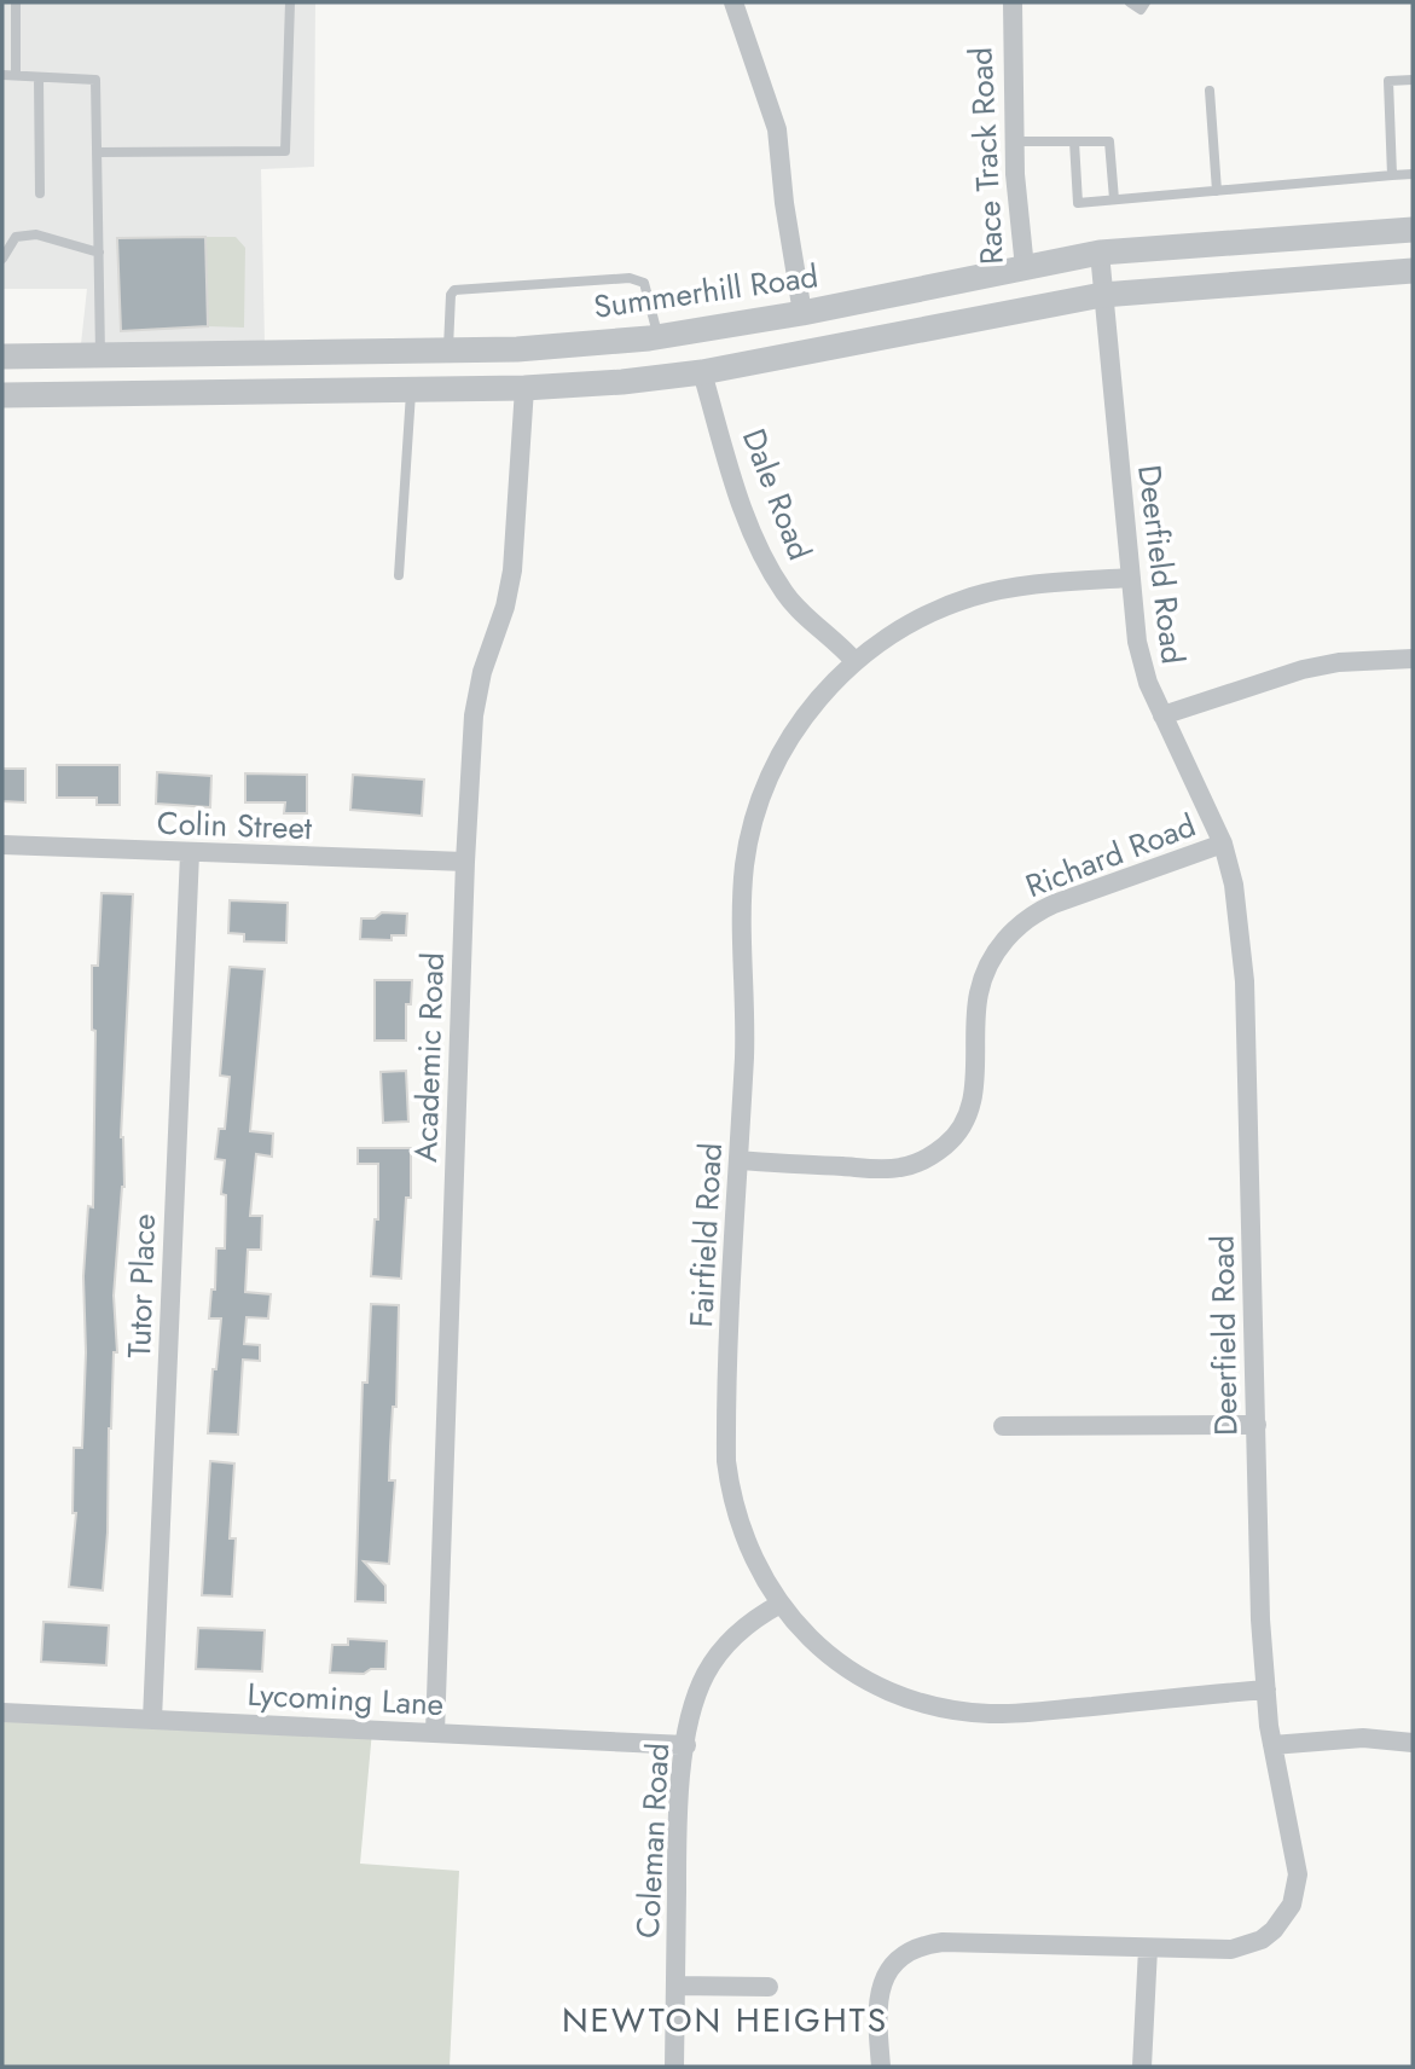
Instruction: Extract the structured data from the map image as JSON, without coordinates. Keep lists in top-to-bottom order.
{
  "streets": {
    "street": [
      "Race Track Road",
      "Summerhill Road",
      "Dale Road",
      "Deerfield Road",
      "Colin Street",
      "Richard Road",
      "Academic Road",
      "Fairfield Road",
      "Tutor Place",
      "Lycoming Lane",
      "Coleman Road"
    ]
  },
  "crossings": [
    ["Race Track Road", "Summerhill Road"],
    ["Summerhill Road", "Deerfield Road"],
    ["Dale Road", "Fairfield Road"],
    ["Deerfield Road", "Richard Road"],
    ["Deerfield Road", "Fairfield Road"],
    ["Colin Street", "Academic Road"],
    ["Colin Street", "Tutor Place"],
    ["Richard Road", "Fairfield Road"],
    ["Academic Road", "Lycoming Lane"],
    ["Fairfield Road", "Coleman Road"],
    ["Tutor Place", "Lycoming Lane"],
    ["Lycoming Lane", "Coleman Road"]
  ],
  "districts": ["NEWTON HEIGHTS"]
}
